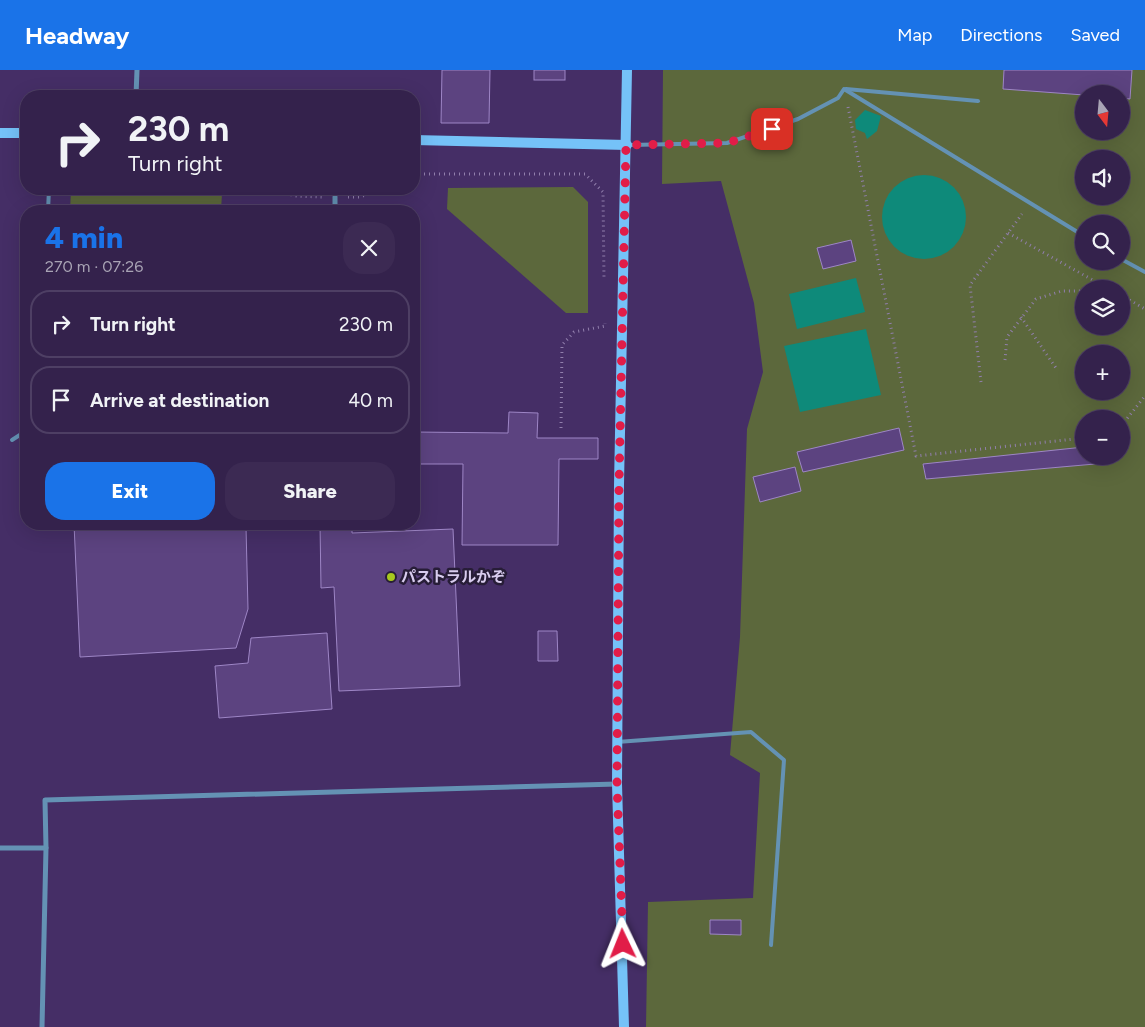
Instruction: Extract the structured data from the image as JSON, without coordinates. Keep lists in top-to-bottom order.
{
  "places": ["パストラルかぞ"],
  "north": "bottom",
  "page": {
    "header": "Headway",
    "nav": ["Map", "Directions", "Saved"],
    "map_buttons": ["+", "−"],
    "turn": ["230 m", "Turn right"],
    "heading": ["4 min", "270 m · 07:26"],
    "list": [
      {
        "name": "Turn right",
        "value": "230 m"
      },
      {
        "name": "Arrive at destination",
        "value": "40 m"
      }
    ],
    "buttons": ["Exit", "Share"]
  }
}
